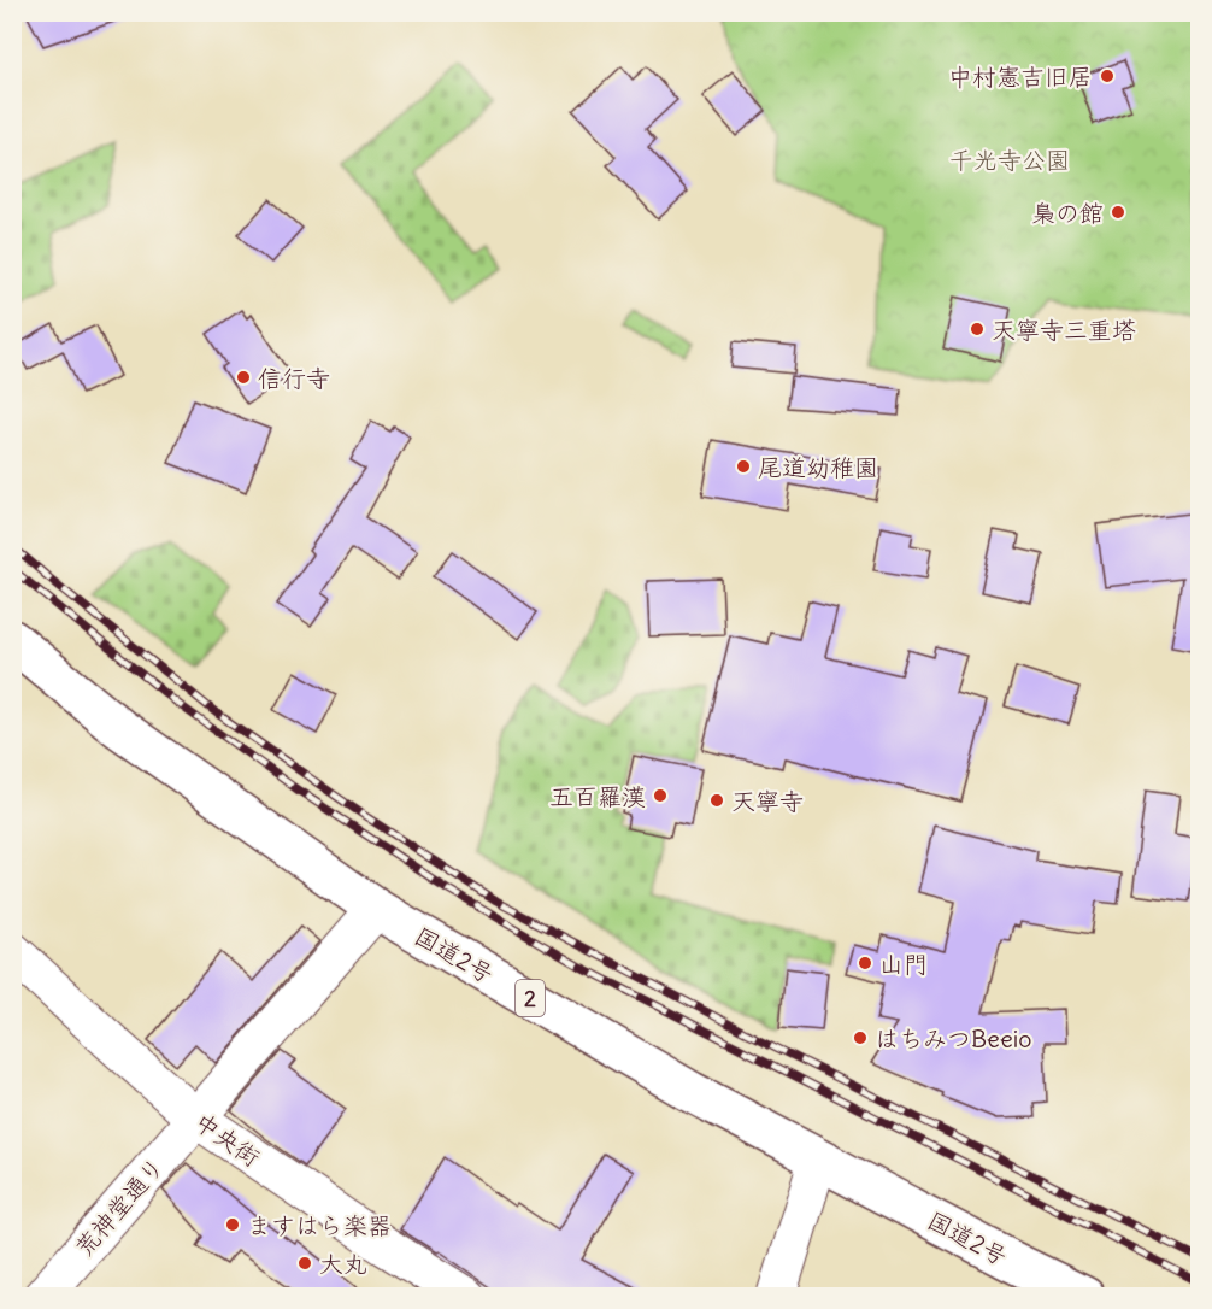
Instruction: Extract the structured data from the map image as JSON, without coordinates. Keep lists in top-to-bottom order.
{
  "streets": {
    "highway": ["国道2号", "2"],
    "street": ["中央街", "荒神堂通り"]
  },
  "crossings": [
    ["国道2号", "荒神堂通り"],
    ["中央街", "荒神堂通り"]
  ],
  "parks": ["千光寺公園"],
  "places": [
    "中村憲吉旧居",
    "梟の館",
    "天寧寺三重塔",
    "信行寺",
    "尾道幼稚園",
    "五百羅漢",
    "天寧寺",
    "山門",
    "はちみつBeeio",
    "ますはら楽器",
    "大丸"
  ]
}
